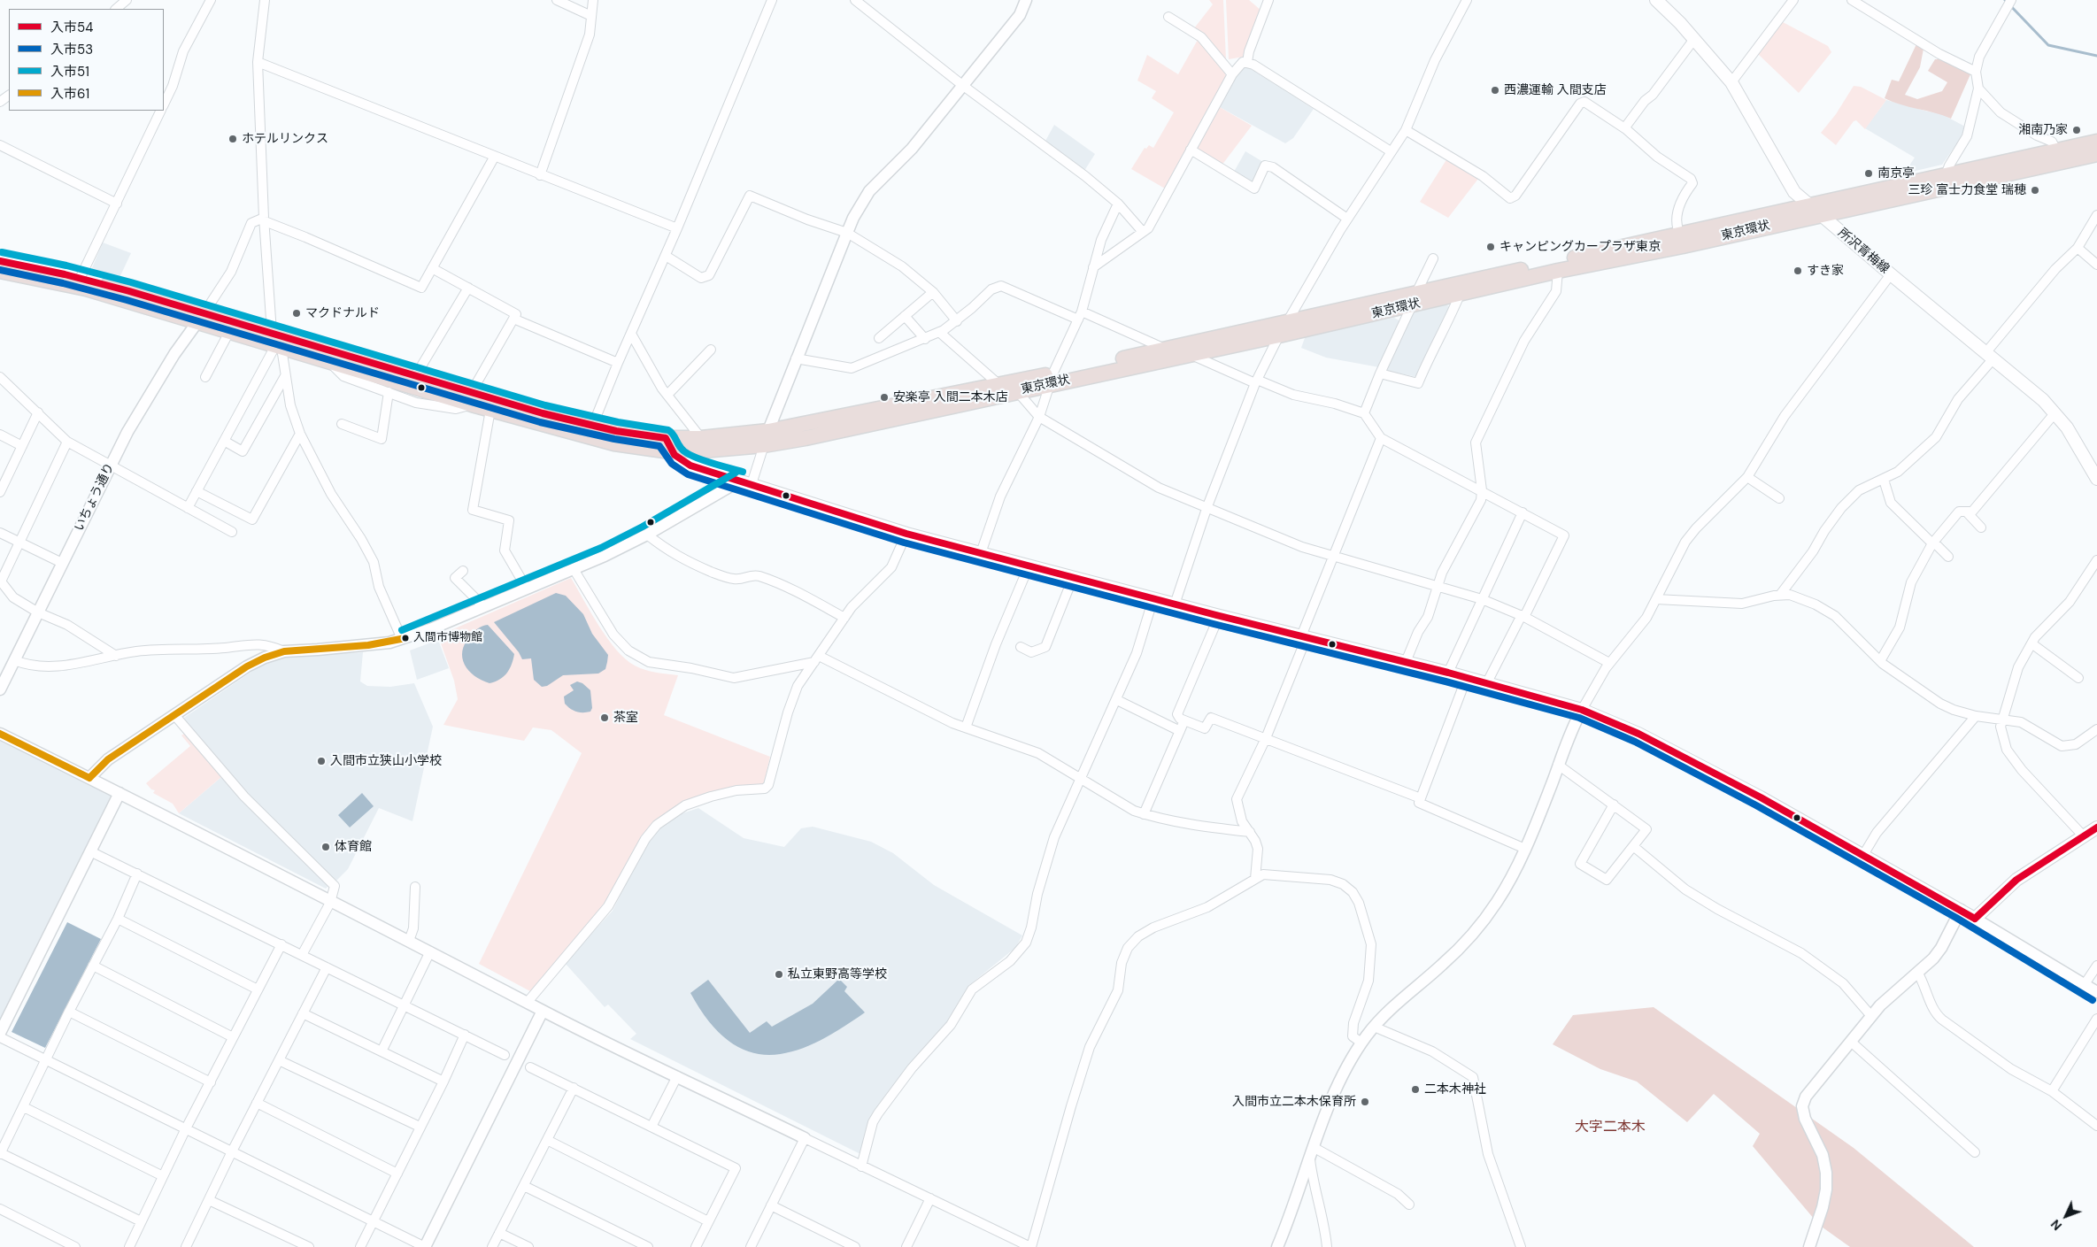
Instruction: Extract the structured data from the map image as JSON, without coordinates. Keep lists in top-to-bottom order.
{
  "streets": {
    "highway": ["東京環状"],
    "main road": ["所沢青梅線"],
    "street": ["いちょう通り"]
  },
  "crossings": [
    ["東京環状", "所沢青梅線"],
    ["東京環状", "いちょう通り"]
  ],
  "districts": ["大字二本木"],
  "places": [
    "西濃運輸 入間支店",
    "湘南乃家",
    "ホテルリンクス",
    "南京亭",
    "三珍 富士力食堂 瑞穂",
    "キャンピングカープラザ東京",
    "すき家",
    "マクドナルド",
    "安楽亭 入間二本木店",
    "入間市博物館",
    "茶室",
    "入間市立狭山小学校",
    "体育館",
    "私立東野高等学校",
    "二本木神社",
    "入間市立二本木保育所"
  ],
  "lines": [
    "transit line 入市51",
    "transit line 入市54",
    "transit line 入市53",
    "transit line 入市61"
  ],
  "legend": [
    "入市54",
    "入市53",
    "入市51",
    "入市61"
  ],
  "north": "bottom left"
}
